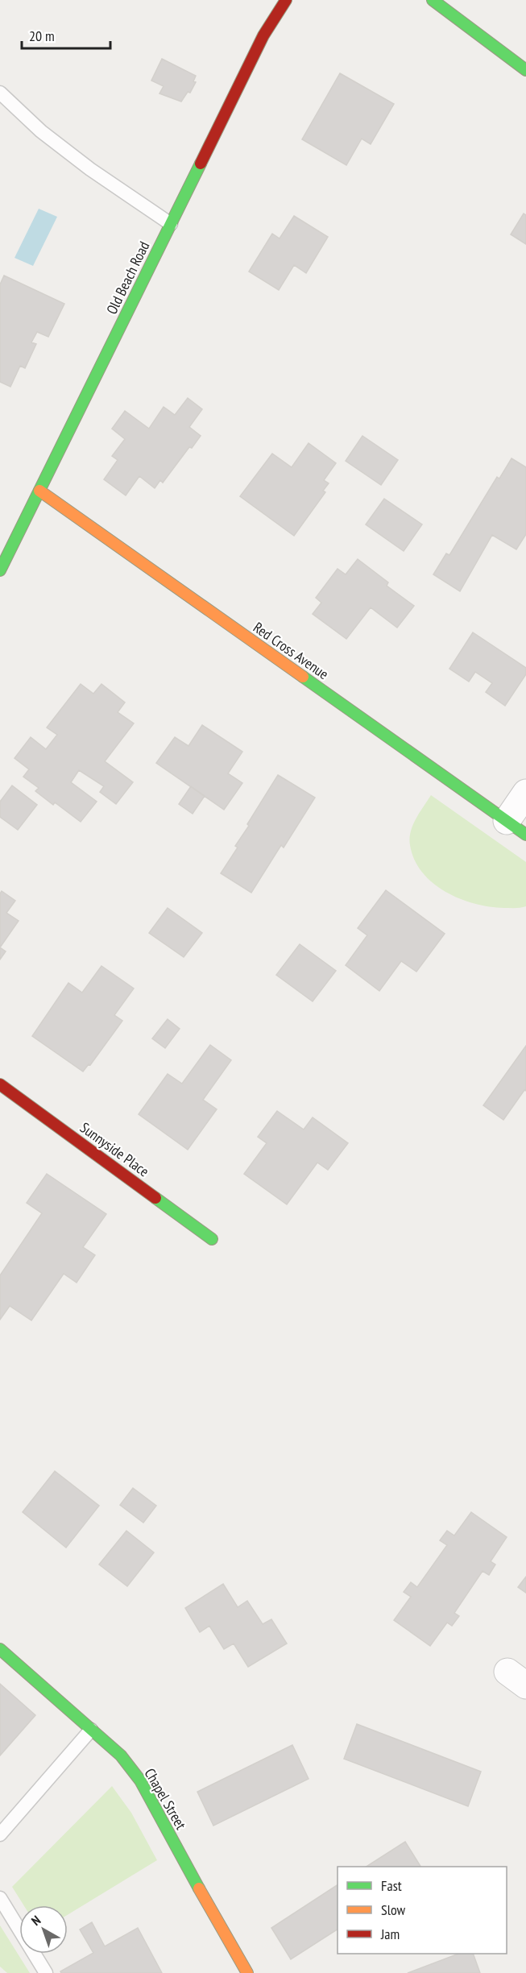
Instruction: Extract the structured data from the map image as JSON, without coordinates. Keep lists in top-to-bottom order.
{
  "streets": {
    "street": [
      "Old Beach Road",
      "Red Cross Avenue",
      "Sunnyside Place",
      "Chapel Street"
    ]
  },
  "crossings": [
    ["Old Beach Road", "Red Cross Avenue"]
  ],
  "legend": ["Fast", "Slow", "Jam"],
  "scale_bar": "20 m",
  "north": "top left"
}
